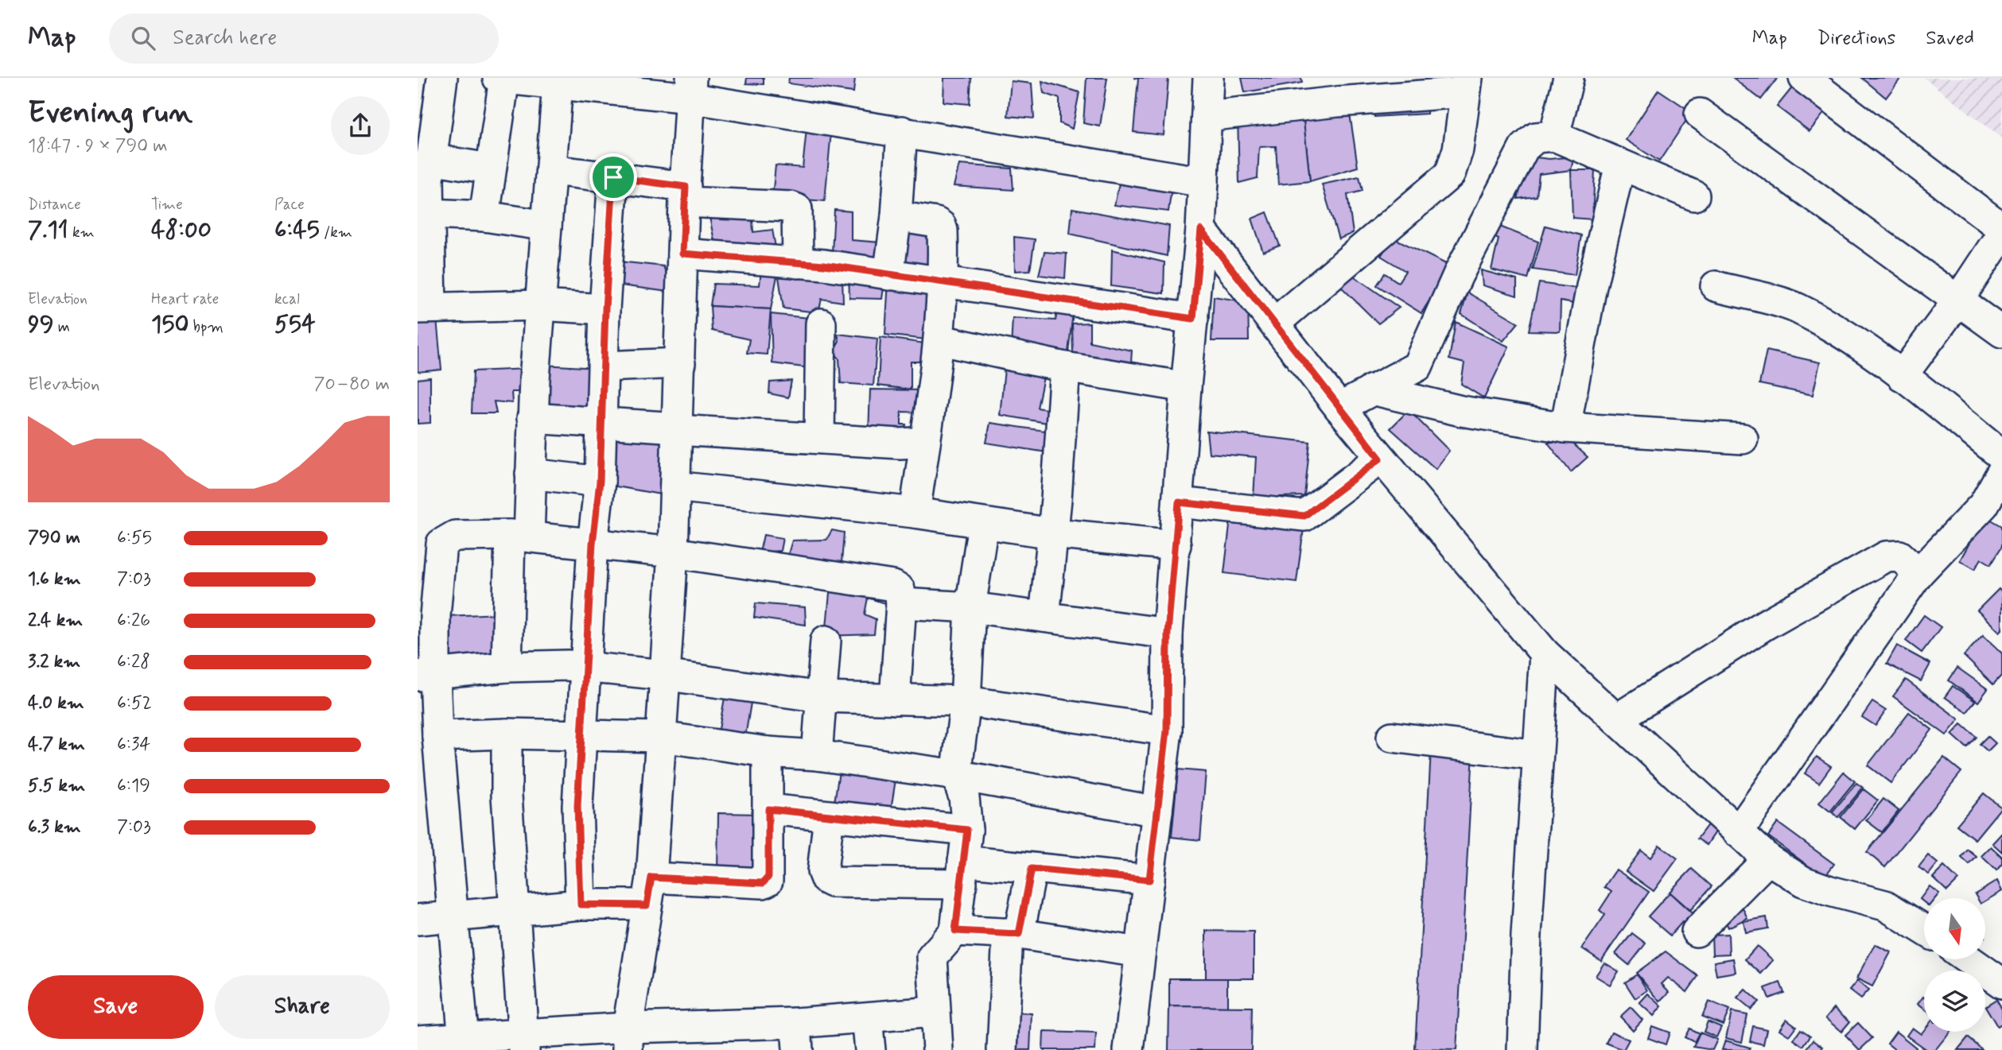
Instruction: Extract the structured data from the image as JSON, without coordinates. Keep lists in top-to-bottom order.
{
  "north": "bottom",
  "page": {
    "header": "Map",
    "search": "Search here",
    "nav": ["Map", "Directions", "Saved"],
    "heading": ["Evening run", "18:47 · 9 × 790 m"],
    "stats": [
      ["Distance", "7.11 km"],
      ["Time", "48:00"],
      ["Pace", "6:45 /km"],
      ["Elevation", "99 m"],
      ["Heart rate", "150 bpm"],
      ["kcal", "554"]
    ],
    "chart": ["Elevation", "70–80 m"],
    "list": [
      {
        "name": "790 m",
        "note": "6:55"
      },
      {
        "name": "1.6 km",
        "note": "7:03"
      },
      {
        "name": "2.4 km",
        "note": "6:26"
      },
      {
        "name": "3.2 km",
        "note": "6:28"
      },
      {
        "name": "4.0 km",
        "note": "6:52"
      },
      {
        "name": "4.7 km",
        "note": "6:34"
      },
      {
        "name": "5.5 km",
        "note": "6:19"
      },
      {
        "name": "6.3 km",
        "note": "7:03"
      }
    ],
    "buttons": ["Save", "Share"]
  }
}
